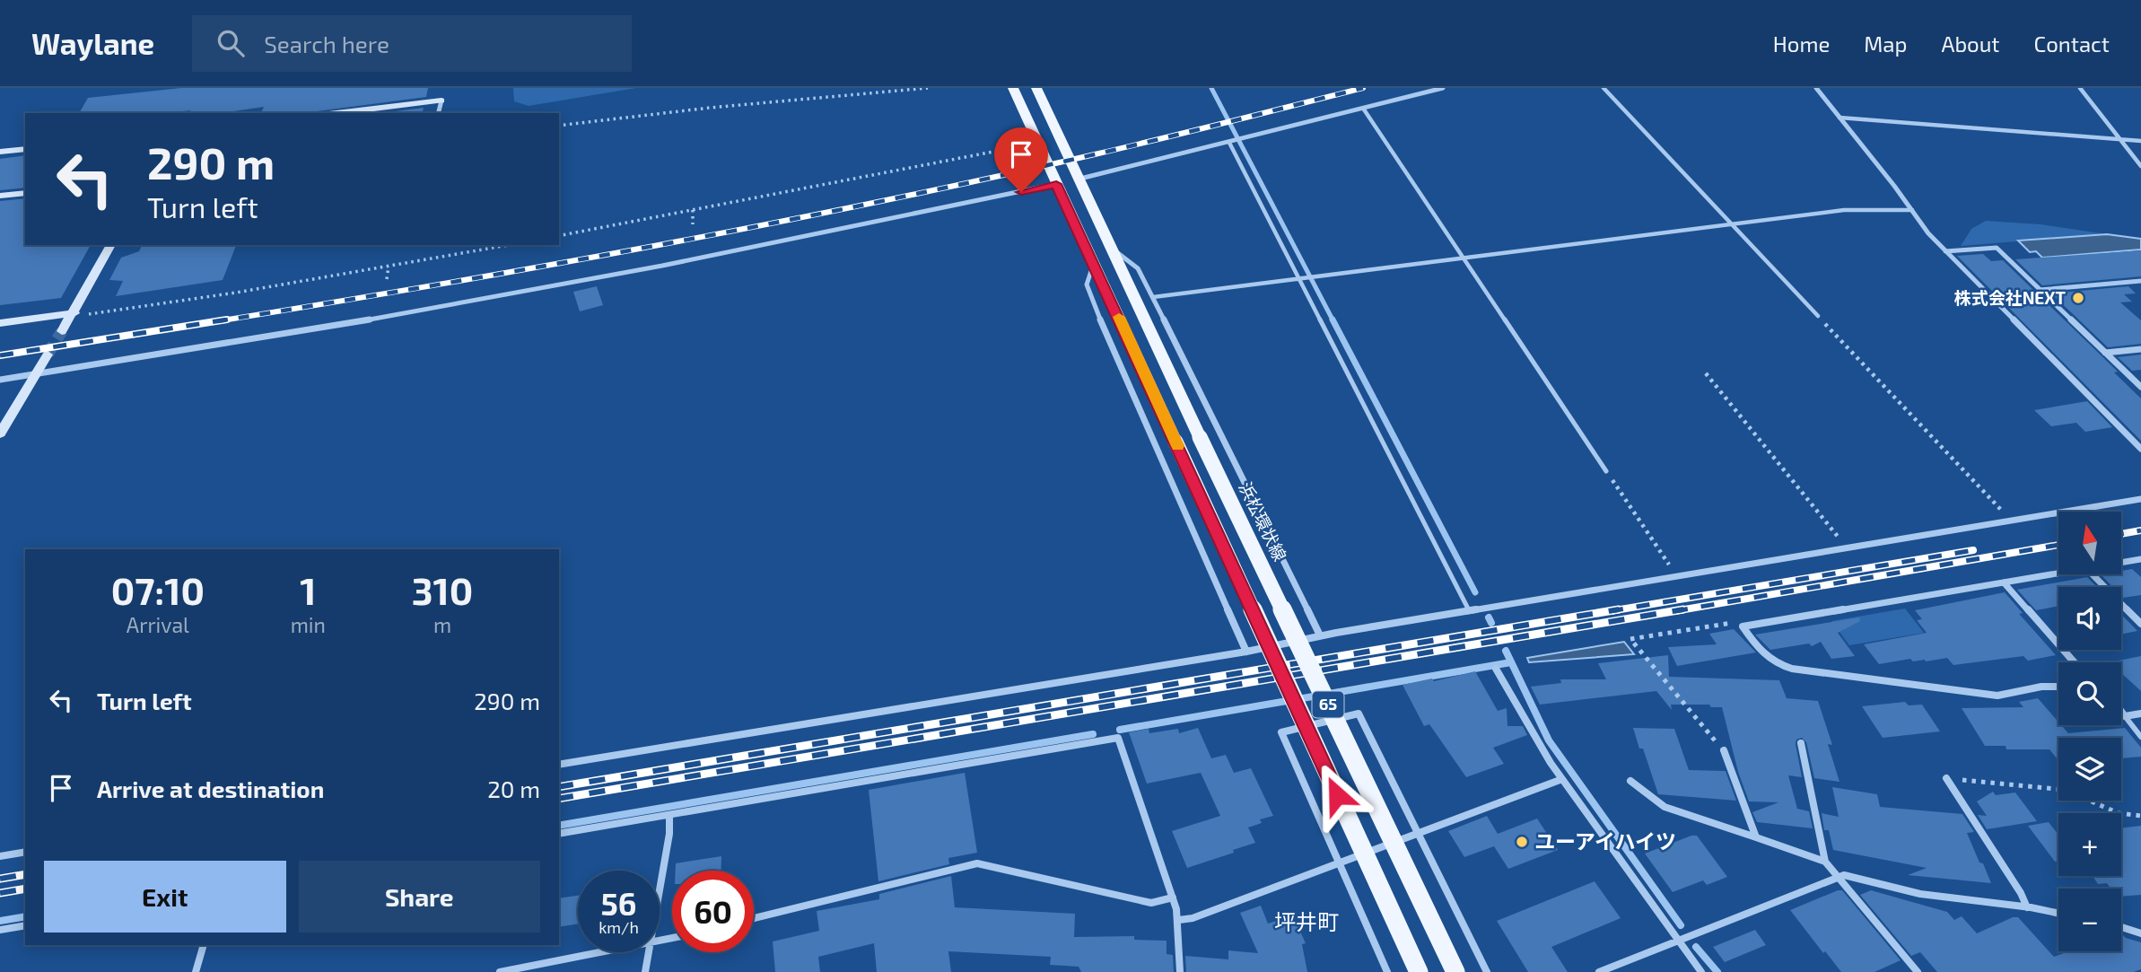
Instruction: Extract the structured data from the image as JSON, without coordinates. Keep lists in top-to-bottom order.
{
  "streets": {
    "main road": ["浜松環状線", "65"]
  },
  "districts": ["坪井町"],
  "places": ["株式会社NEXT", "ユーアイハイツ"],
  "north": "top",
  "page": {
    "header": "Waylane",
    "search": "Search here",
    "nav": [
      "Home",
      "Map",
      "About",
      "Contact"
    ],
    "turn": ["290 m", "Turn left"],
    "map_buttons": ["+", "−"],
    "eta": [
      "07:10",
      "Arrival",
      "1",
      "min",
      "310",
      "m"
    ],
    "list": [
      {
        "name": "Turn left",
        "value": "290 m"
      },
      {
        "name": "Arrive at destination",
        "value": "20 m"
      }
    ],
    "buttons": ["Exit", "Share"],
    "speed": "56 km/h",
    "limit": "60"
  }
}
